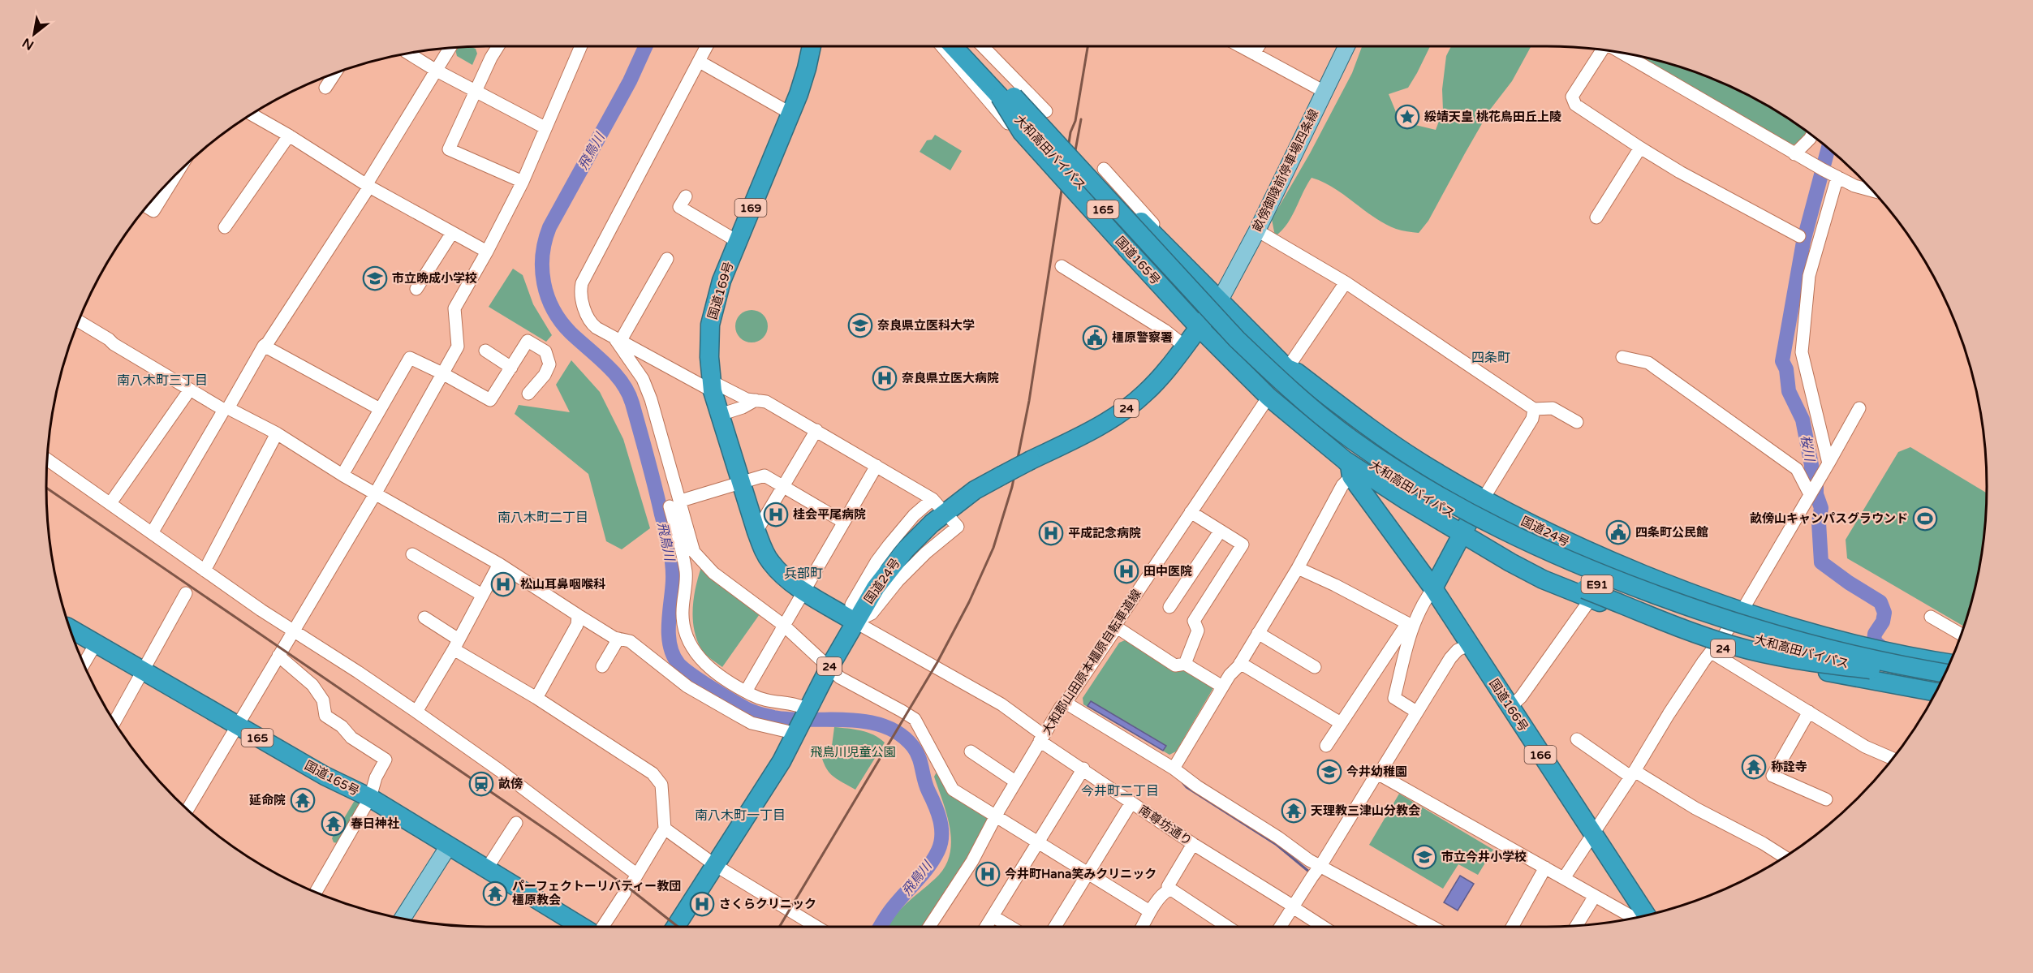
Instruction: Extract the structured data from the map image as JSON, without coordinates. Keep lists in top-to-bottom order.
{
  "streets": {
    "highway": [
      "大和高田バイパス",
      "169",
      "165",
      "国道165号",
      "国道169号",
      "24",
      "国道24号",
      "E91",
      "国道166号",
      "166"
    ],
    "main road": ["畝傍御陵前停車場四条線"],
    "street": ["大和郡山田原本橿原自転車道線", "南尊坊通り"]
  },
  "crossings": [
    ["大和高田バイパス", "畝傍御陵前停車場四条線"],
    ["大和高田バイパス", "国道165号"],
    ["大和高田バイパス", "国道24号"],
    ["畝傍御陵前停車場四条線", "国道165号"],
    ["畝傍御陵前停車場四条線", "国道24号"],
    ["国道165号", "国道24号"],
    ["国道169号", "国道24号"],
    ["国道169号", "南尊坊通り"],
    ["国道24号", "南尊坊通り"],
    ["大和郡山田原本橿原自転車道線", "南尊坊通り"]
  ],
  "districts": [
    "四条町",
    "南八木町三丁目",
    "南八木町二丁目",
    "兵部町",
    "今井町二丁目",
    "南八木町一丁目"
  ],
  "water": ["飛鳥川", "桜川"],
  "parks": ["飛鳥川児童公園"],
  "places": {
    "place": ["綏靖天皇 桃花鳥田丘上陵"],
    "school or university": [
      "市立晩成小学校",
      "奈良県立医科大学",
      "今井幼稚園",
      "市立今井小学校"
    ],
    "public building": ["橿原警察署", "四条町公民館"],
    "hospital": [
      "奈良県立医大病院",
      "桂会平尾病院",
      "平成記念病院",
      "田中医院",
      "松山耳鼻咽喉科",
      "今井町Hana笑みクリニック",
      "さくらクリニック"
    ],
    "sports": ["畝傍山キャンパスグラウンド"],
    "temple": [
      "称詮寺",
      "延命院",
      "天理教三津山分教会",
      "春日神社",
      "パーフェクトーリバティー教団 橿原教会"
    ],
    "station": ["畝傍"]
  },
  "north": "bottom left"
}
